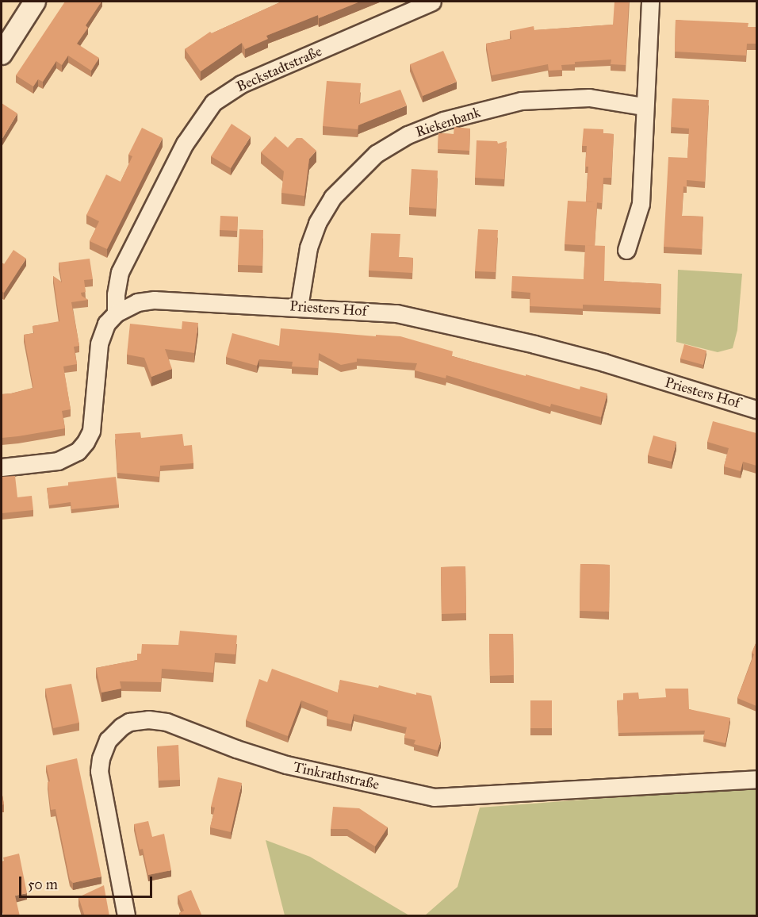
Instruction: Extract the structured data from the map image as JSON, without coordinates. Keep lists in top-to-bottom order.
{
  "streets": {
    "street": [
      "Beckstadtstraße",
      "Riekenbank",
      "Priesters Hof",
      "Tinkrathstraße"
    ]
  },
  "crossings": [
    ["Beckstadtstraße", "Priesters Hof"],
    ["Riekenbank", "Priesters Hof"]
  ],
  "scale_bar": "50 m"
}
